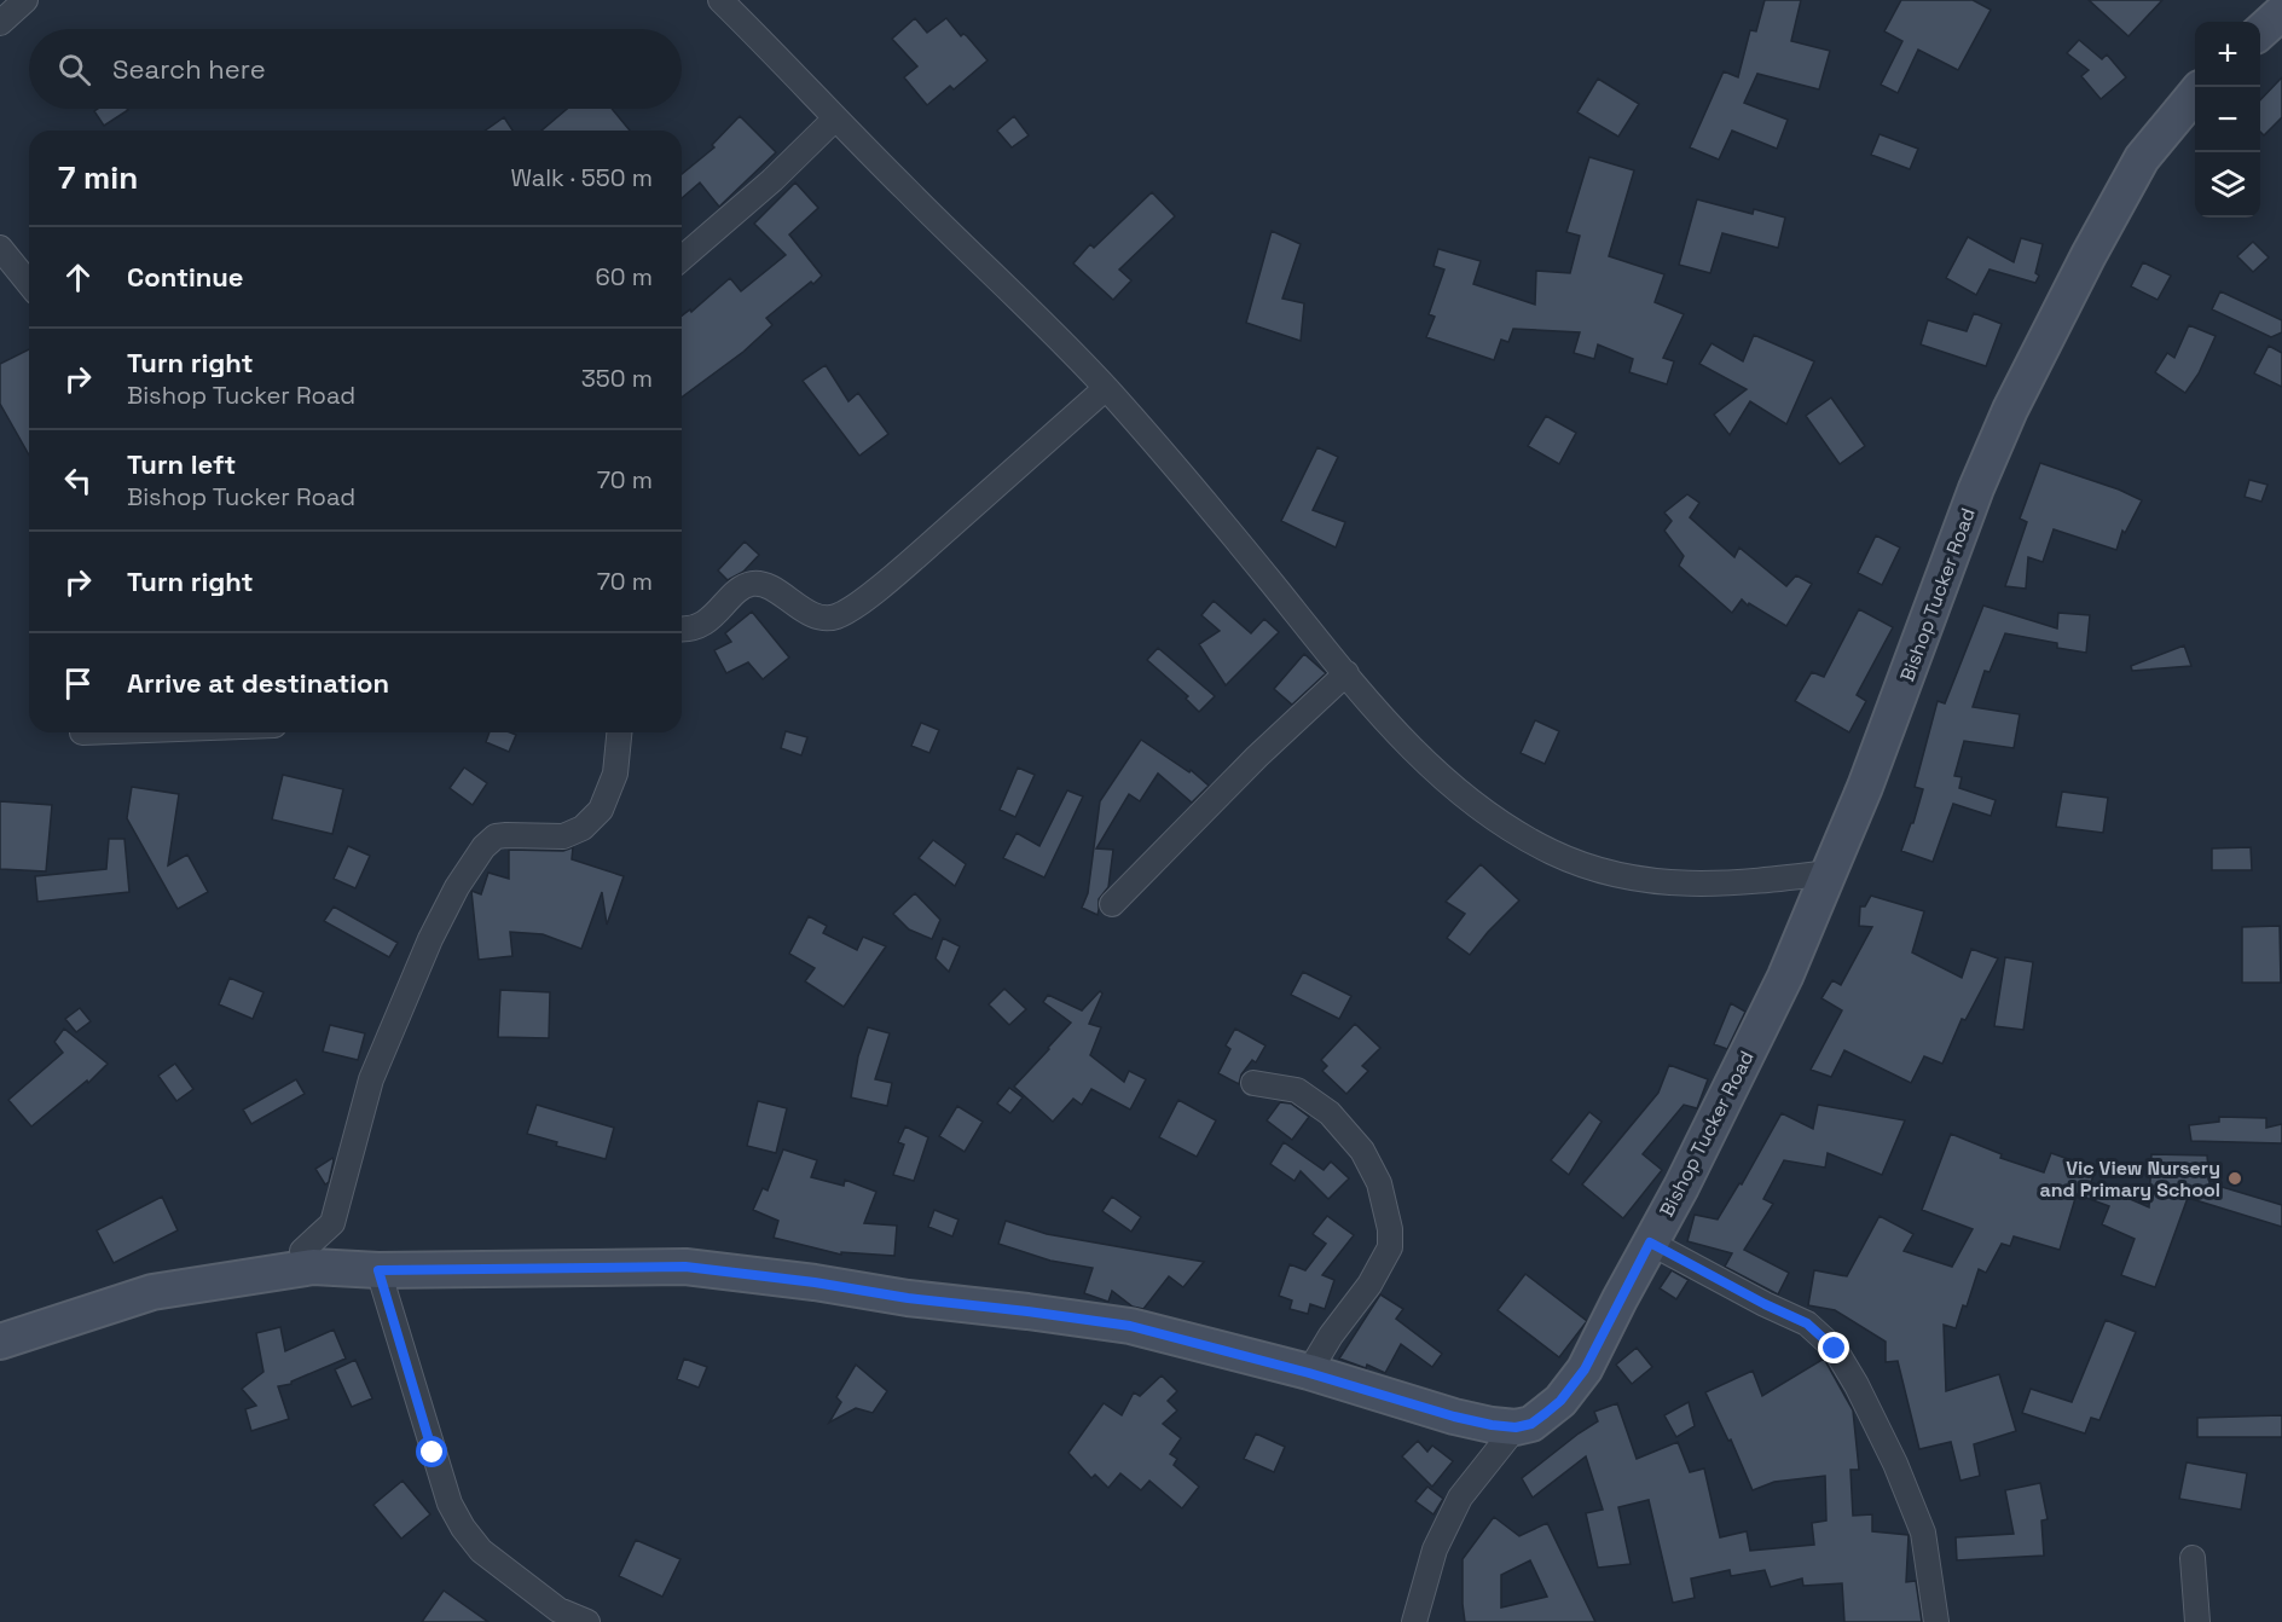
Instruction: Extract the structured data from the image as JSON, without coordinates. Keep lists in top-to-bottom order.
{
  "streets": {
    "main road": ["Bishop Tucker Road"]
  },
  "places": ["Vic View Nursery and Primary School"],
  "page": {
    "map_buttons": ["+", "−"],
    "search": "Search here",
    "heading": ["7 min", "Walk · 550 m"],
    "list": [
      ["Continue", "60 m"],
      ["Turn right", "Bishop Tucker Road", "350 m"],
      ["Turn left", "Bishop Tucker Road", "70 m"],
      ["Turn right", "70 m"],
      "Arrive at destination"
    ]
  }
}
